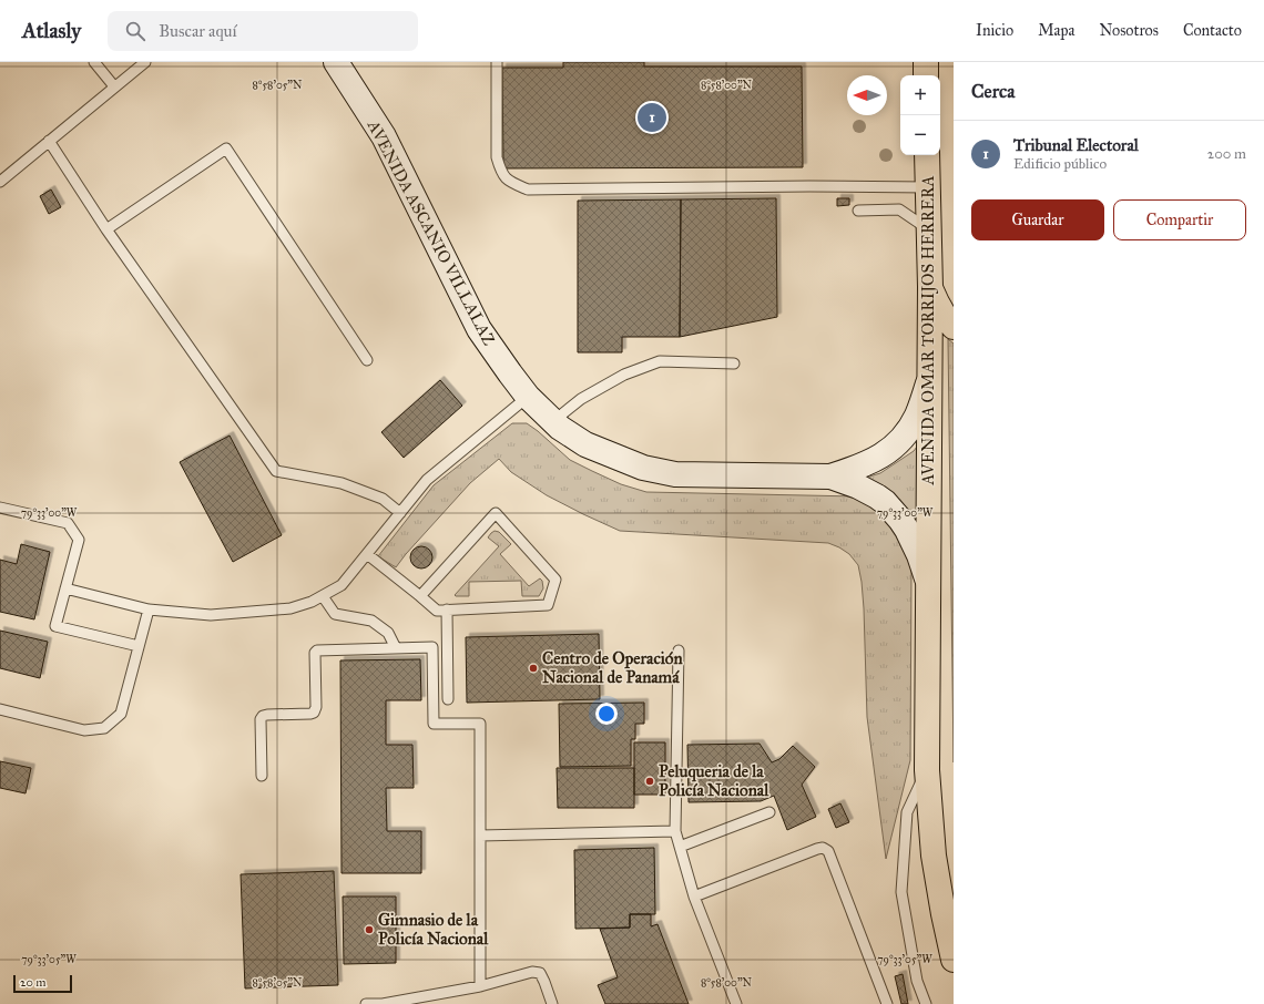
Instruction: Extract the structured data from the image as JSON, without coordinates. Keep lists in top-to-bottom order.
{
  "streets": {
    "highway": ["AVENIDA OMAR TORRIJOS HERRERA"],
    "main road": ["AVENIDA ASCANIO VILLALAZ"]
  },
  "crossings": [
    ["AVENIDA ASCANIO VILLALAZ", "AVENIDA OMAR TORRIJOS HERRERA"]
  ],
  "places": ["Centro de Operación Nacional de Panamá", "Peluqueria de la Policía Nacional", "Gimnasio de la Policía Nacional"],
  "scale_bar": "20 m",
  "north": "left",
  "page": {
    "header": "Atlasly",
    "search": "Buscar aquí",
    "nav": [
      "Inicio",
      "Mapa",
      "Nosotros",
      "Contacto"
    ],
    "heading": "Cerca",
    "map_buttons": ["+", "−"],
    "pins": "1",
    "list": [
      {
        "mark": "1",
        "name": "Tribunal Electoral",
        "note": "Edificio público",
        "value": "200 m"
      }
    ],
    "buttons": ["Guardar", "Compartir"],
    "scale": "20 m"
  },
  "coordinates": [
    "8°58'05\"N",
    "8°58'00\"N",
    "79°33'00\"W",
    "79°33'05\"W"
  ]
}
